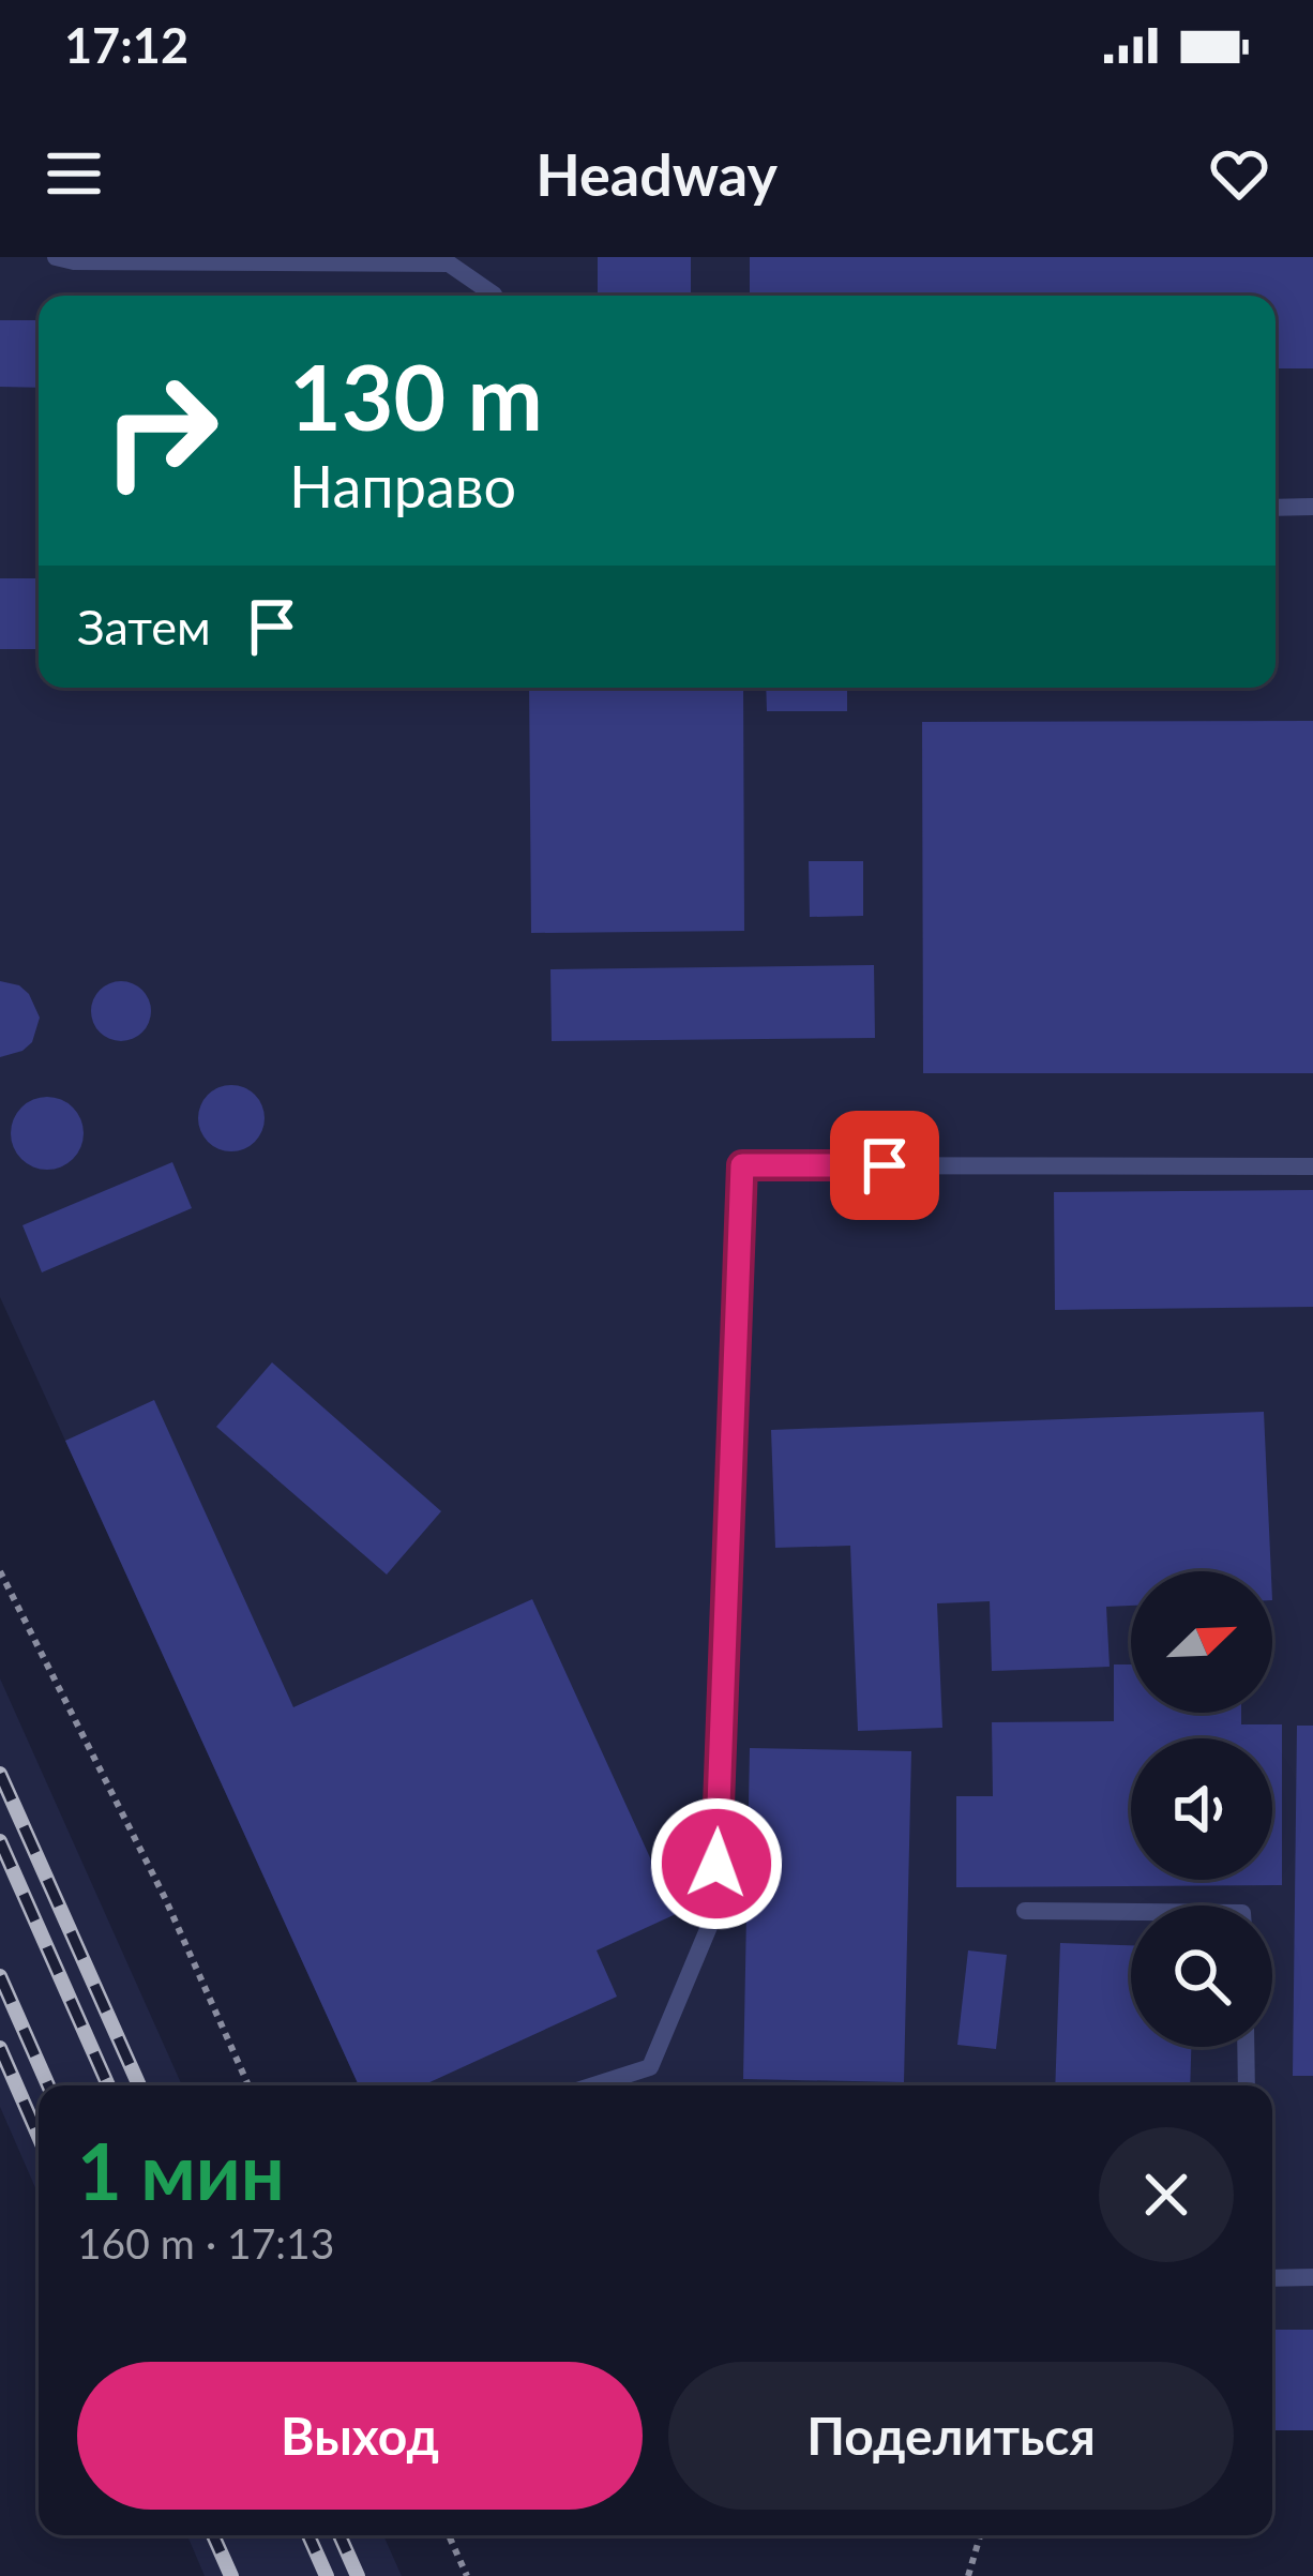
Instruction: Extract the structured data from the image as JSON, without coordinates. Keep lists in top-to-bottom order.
{
  "north": "top right",
  "page": {
    "status": "17:12",
    "header": "Headway",
    "turn": ["130 m", "Направо"],
    "then": "Затем",
    "heading": ["1 мин", "160 m · 17:13"],
    "buttons": ["Выход", "Поделиться"]
  }
}
